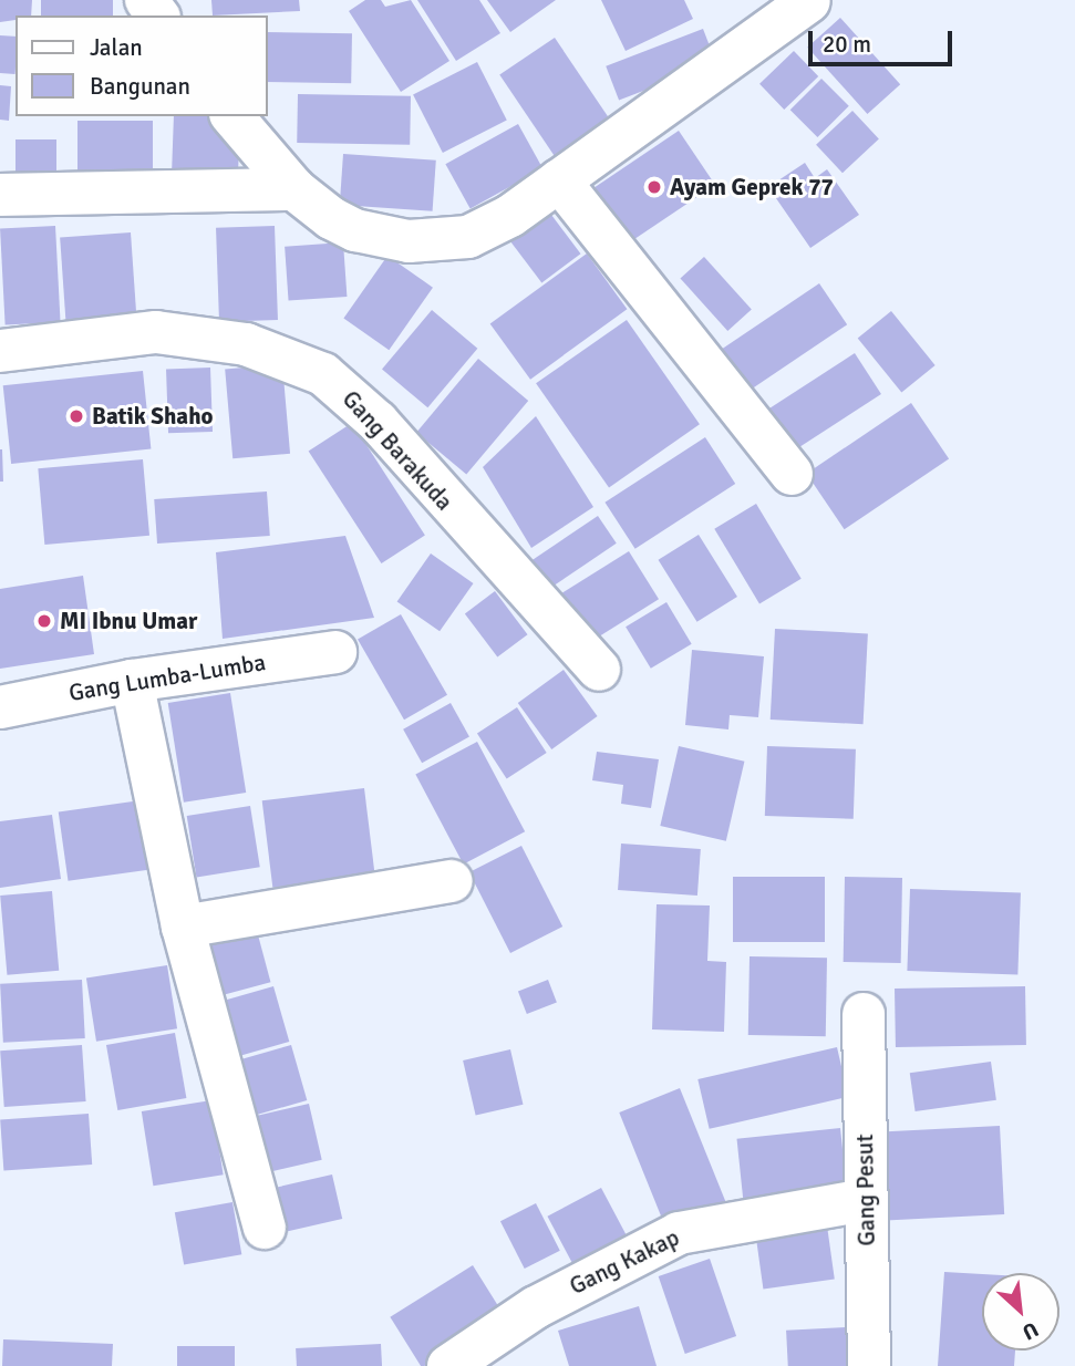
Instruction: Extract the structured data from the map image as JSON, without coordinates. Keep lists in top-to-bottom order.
{
  "streets": {
    "street": [
      "Gang Barakuda",
      "Gang Lumba-Lumba",
      "Gang Pesut",
      "Gang Kakap"
    ]
  },
  "crossings": [
    ["Gang Pesut", "Gang Kakap"]
  ],
  "places": ["Ayam Geprek 77", "Batik Shaho", "MI Ibnu Umar"],
  "legend": ["Jalan", "Bangunan"],
  "scale_bar": "20 m",
  "north": "bottom right"
}
